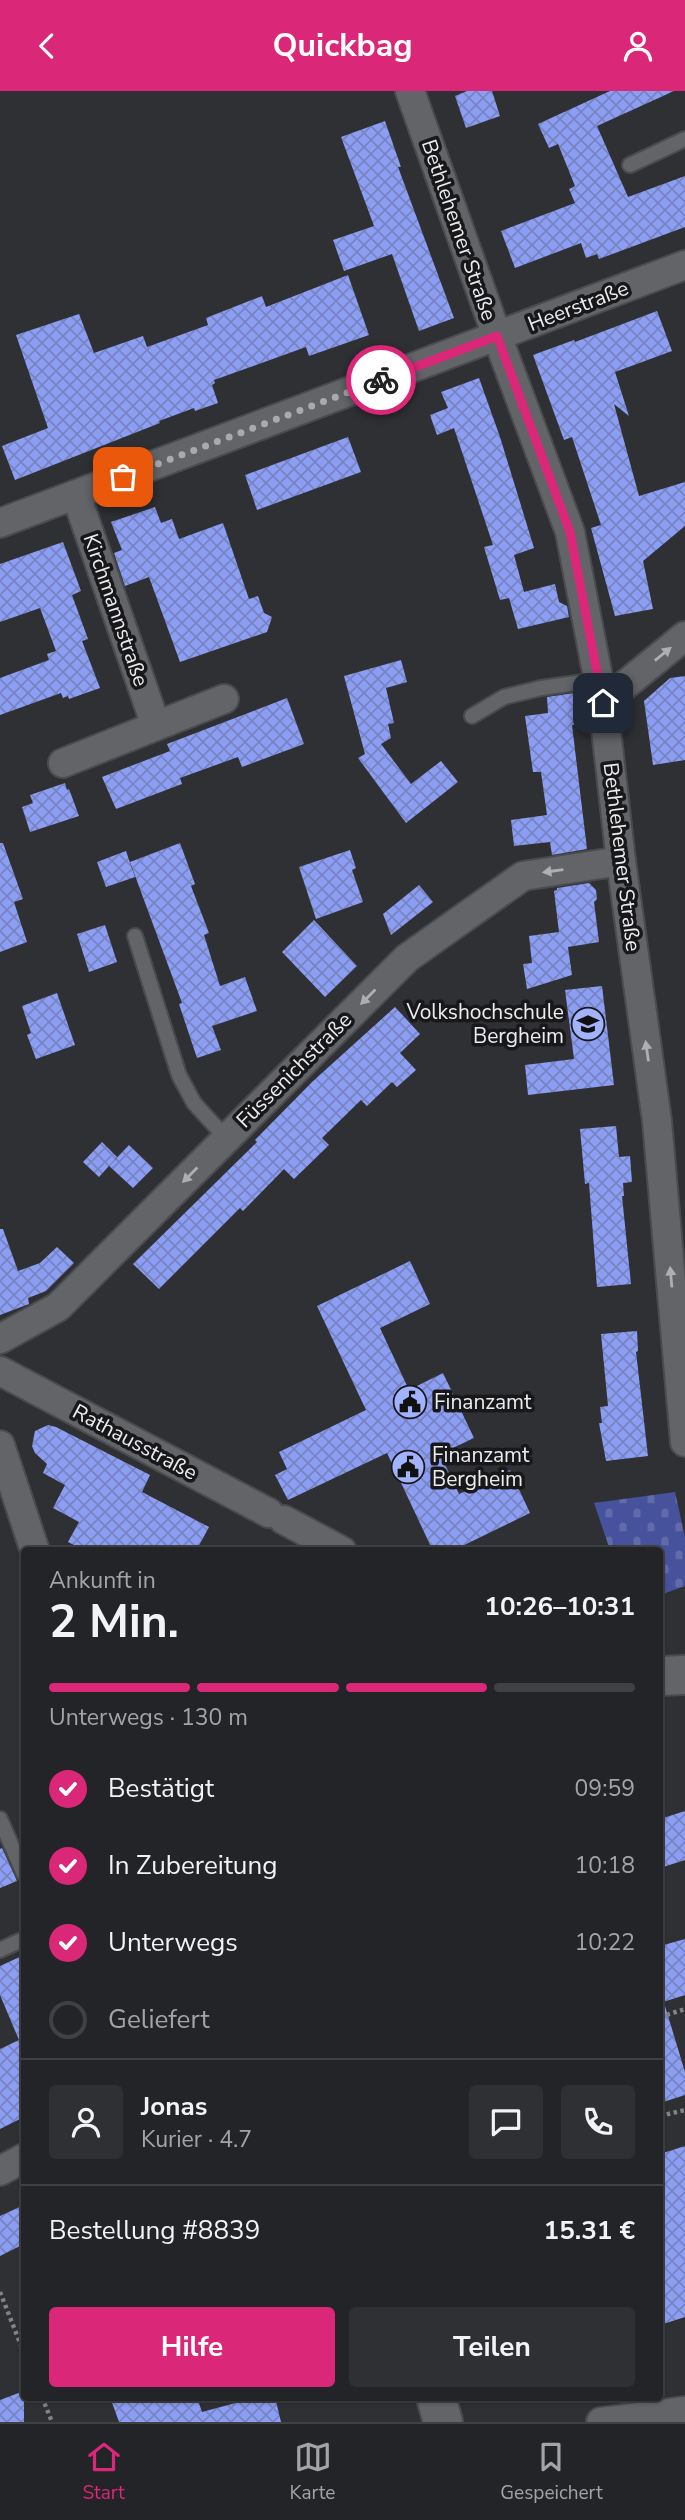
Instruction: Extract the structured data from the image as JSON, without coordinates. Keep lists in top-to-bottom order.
{
  "streets": {
    "street": [
      "Bethlehemer Straße",
      "Heerstraße",
      "Kirchmannstraße",
      "Füssenichstraße",
      "Rathausstraße"
    ]
  },
  "crossings": [
    ["Bethlehemer Straße", "Heerstraße"],
    ["Bethlehemer Straße", "Füssenichstraße"],
    ["Heerstraße", "Kirchmannstraße"]
  ],
  "one_way": ["Bethlehemer Straße", "Füssenichstraße"],
  "places": {
    "school or university": ["Volkshochschule Bergheim"],
    "public building": ["Finanzamt", "Finanzamt Bergheim"]
  },
  "page": {
    "header": "Quickbag",
    "heading": ["2 Min.", "Ankunft in", "10:26–10:31"],
    "panel": [
      "Jonas",
      "Kurier · 4.7",
      "Bestellung #8839",
      "15.31 €"
    ],
    "bar": "Unterwegs · 130 m",
    "list": [
      ["Bestätigt", "09:59"],
      ["In Zubereitung", "10:18"],
      ["Unterwegs", "10:22"],
      "Geliefert"
    ],
    "buttons": ["Hilfe", "Teilen"],
    "tabs": ["Start", "Karte", "Gespeichert"]
  }
}
